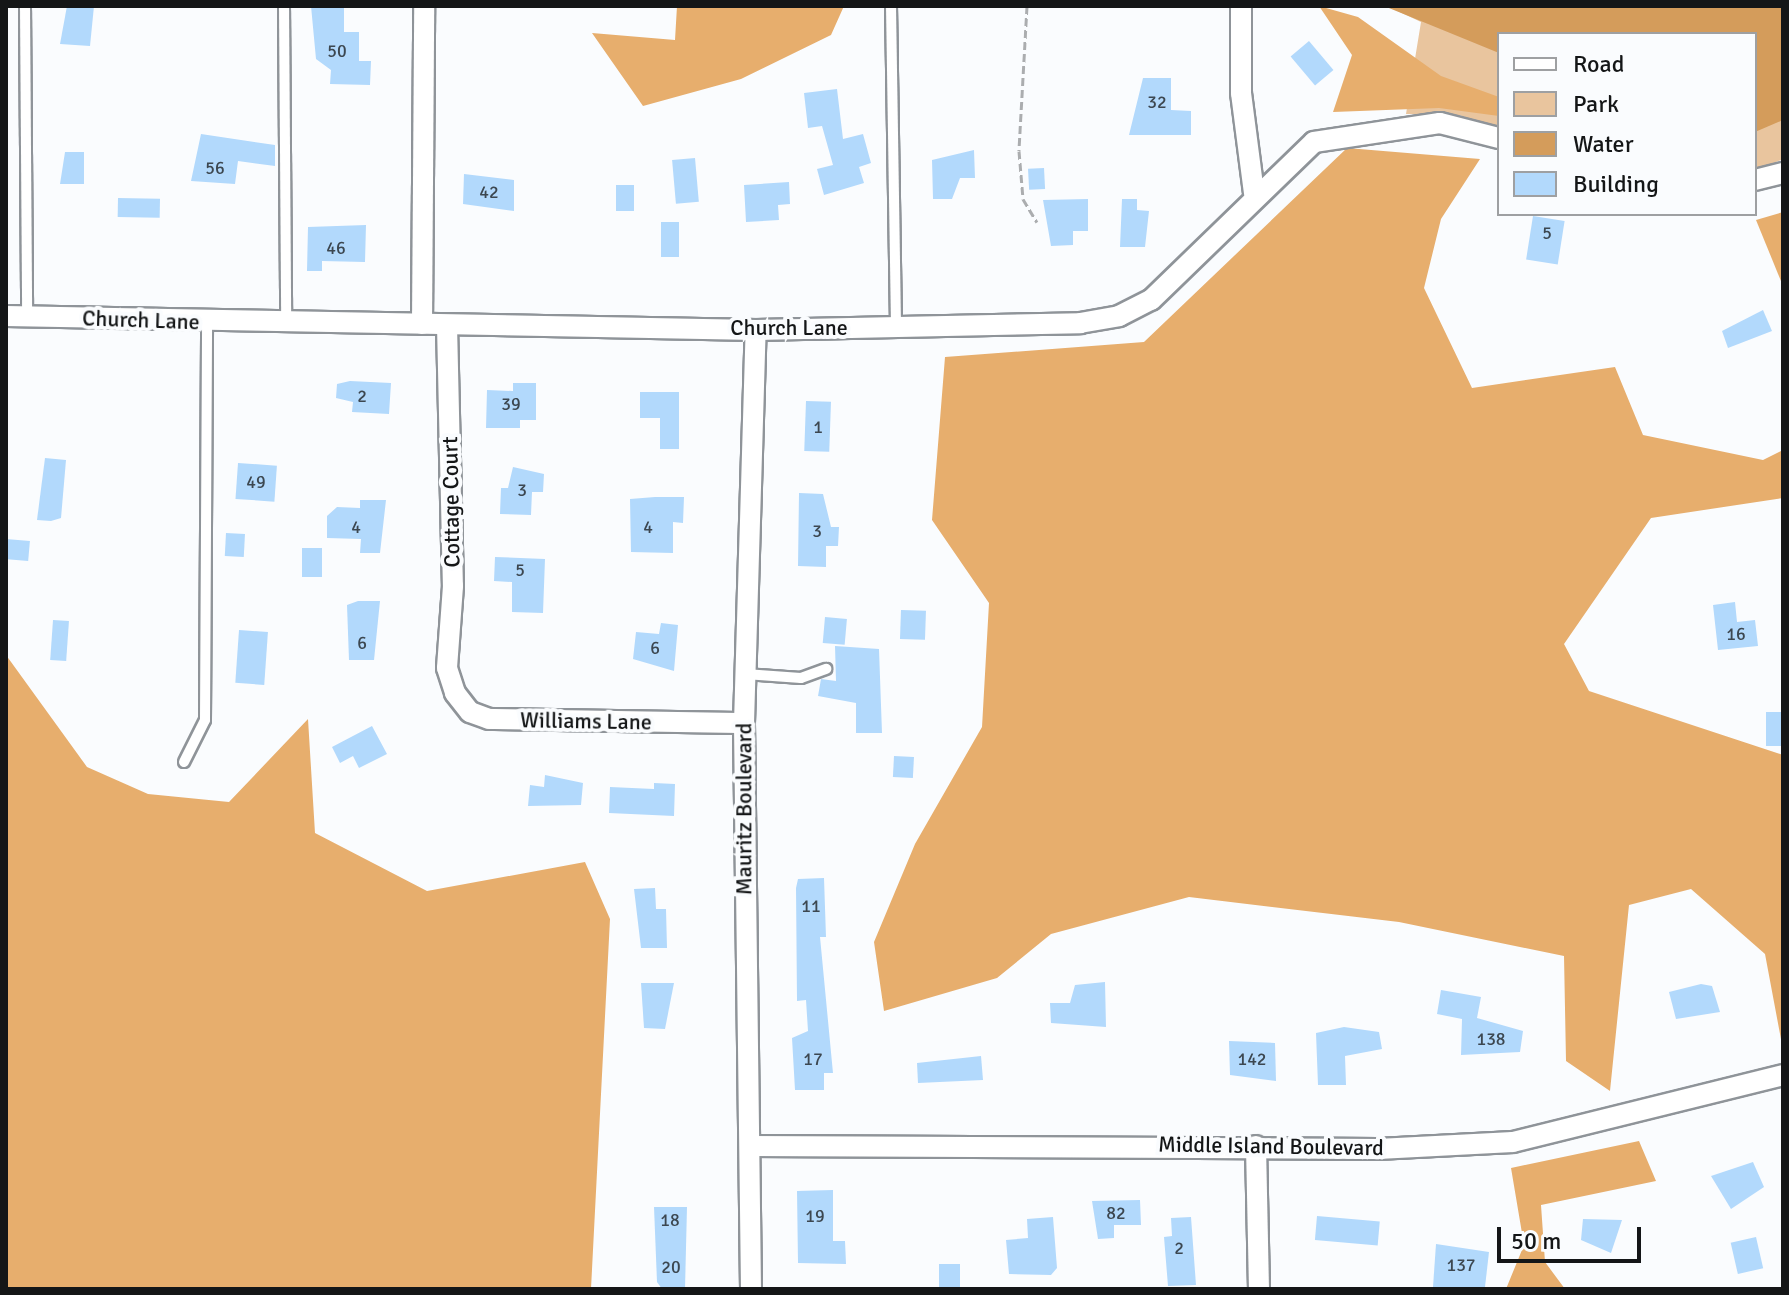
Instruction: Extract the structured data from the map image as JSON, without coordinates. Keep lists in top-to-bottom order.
{
  "streets": {
    "street": [
      "Church Lane",
      "Cottage Court",
      "Williams Lane",
      "Mauritz Boulevard",
      "Middle Island Boulevard"
    ]
  },
  "crossings": [
    ["Church Lane", "Cottage Court"],
    ["Church Lane", "Mauritz Boulevard"],
    ["Cottage Court", "Williams Lane"],
    ["Williams Lane", "Mauritz Boulevard"],
    ["Mauritz Boulevard", "Middle Island Boulevard"]
  ],
  "house_numbers": [
    "50",
    "32",
    "56",
    "42",
    "5",
    "46",
    "2",
    "39",
    "1",
    "49",
    "3",
    "4",
    "4",
    "3",
    "5",
    "16",
    "6",
    "6",
    "11",
    "138",
    "17",
    "142",
    "82",
    "19",
    "18",
    "2",
    "137",
    "20"
  ],
  "legend": [
    "Road",
    "Park",
    "Water",
    "Building"
  ],
  "scale_bar": "50 m"
}
